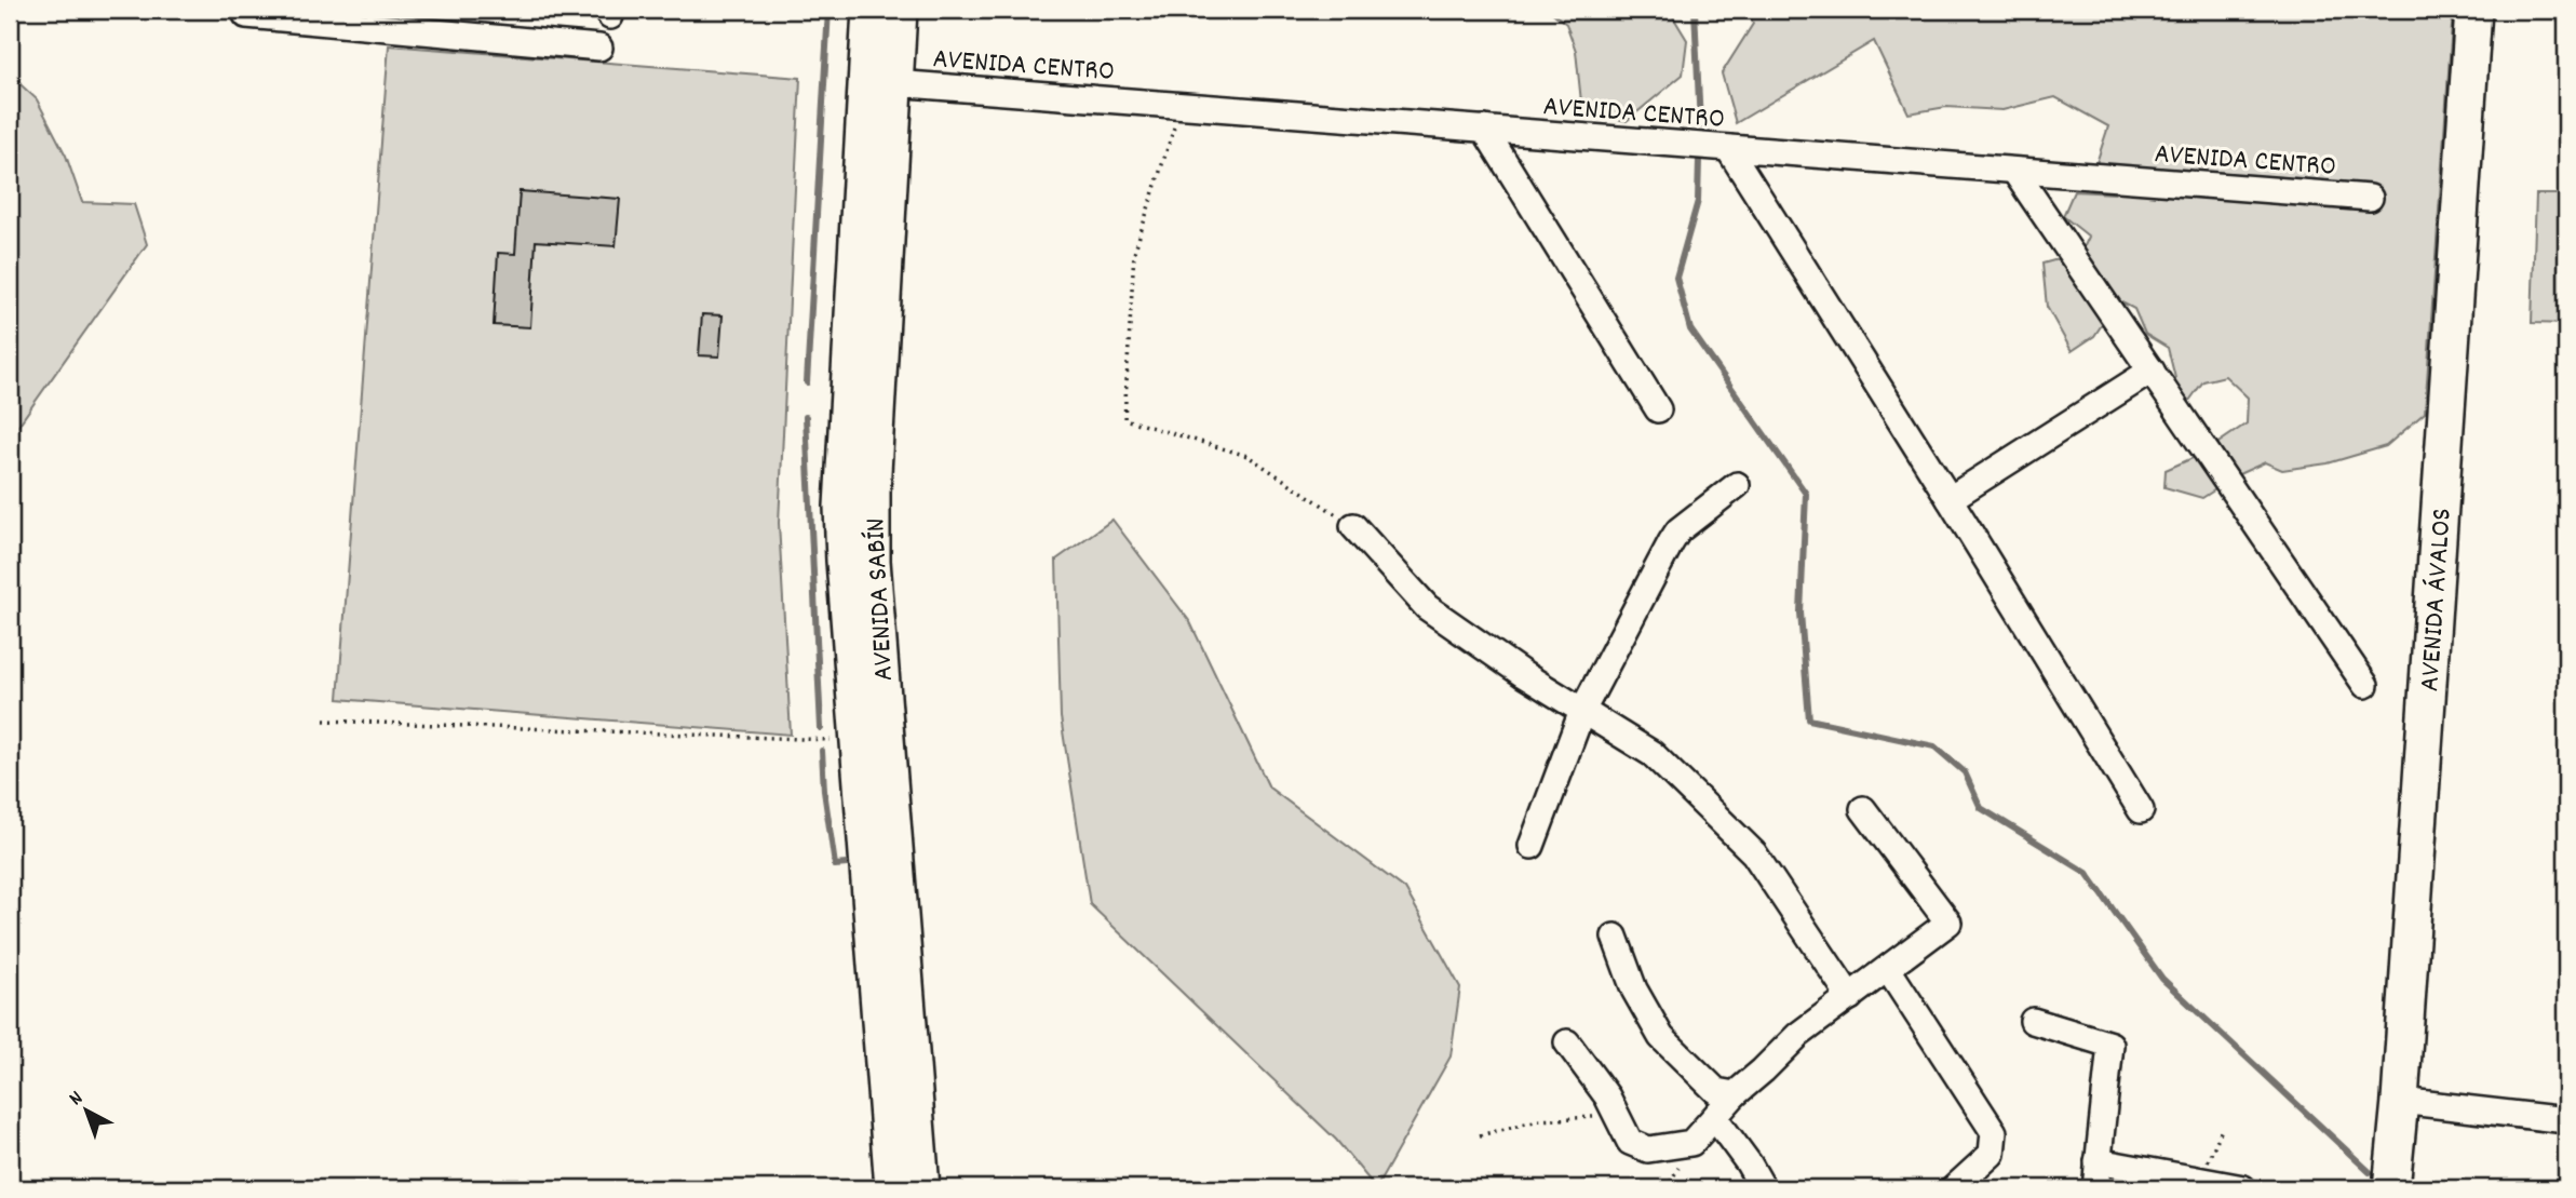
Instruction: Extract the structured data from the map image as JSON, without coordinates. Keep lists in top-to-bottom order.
{
  "streets": {
    "main road": ["AVENIDA SABÍN", "AVENIDA ÁVALOS"],
    "street": ["AVENIDA CENTRO"]
  },
  "crossings": [
    ["AVENIDA CENTRO", "AVENIDA SABÍN"]
  ],
  "north": "top left"
}
